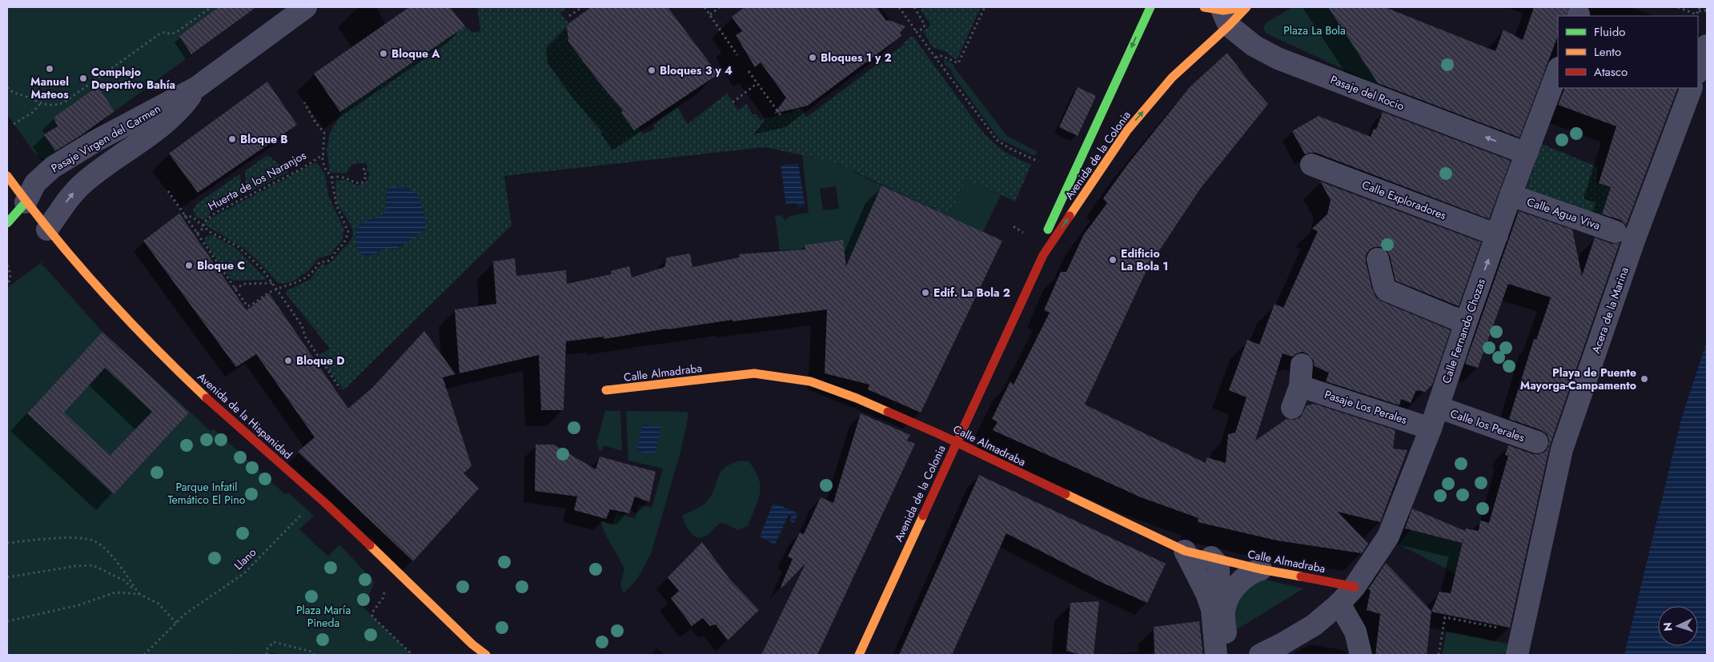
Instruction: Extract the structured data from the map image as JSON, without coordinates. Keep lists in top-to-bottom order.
{
  "streets": {
    "street": [
      "Pasaje del Rocio",
      "Pasaje Virgen del Carmen",
      "Avenida de la Colonia",
      "Calle Exploradores",
      "Calle Agua Viva",
      "Acera de la Marina",
      "Calle Fernando Chozas",
      "Calle Almadraba",
      "Pasaje Los Perales",
      "Avenida de la Hispanidad",
      "Calle los Perales"
    ],
    "path": ["Huerta de los Naranjos", "Llano"]
  },
  "crossings": [
    ["Pasaje del Rocio", "Avenida de la Colonia"],
    ["Pasaje del Rocio", "Calle Fernando Chozas"],
    ["Pasaje Virgen del Carmen", "Avenida de la Hispanidad"],
    ["Avenida de la Colonia", "Calle Almadraba"],
    ["Calle Exploradores", "Calle Fernando Chozas"],
    ["Calle Agua Viva", "Calle Fernando Chozas"],
    ["Calle Fernando Chozas", "Calle Almadraba"],
    ["Calle Fernando Chozas", "Pasaje Los Perales"],
    ["Calle Fernando Chozas", "Calle los Perales"],
    ["Avenida de la Hispanidad", "Llano"]
  ],
  "parks": ["Plaza La Bola", "Parque Infatil Temático El Pino", "Plaza María Pineda"],
  "places": [
    "Bloque A",
    "Bloques 1 y 2",
    "Manuel Mateos",
    "Bloques 3 y 4",
    "Complejo Deportivo Bahía",
    "Bloque B",
    "Edificio La Bola 1",
    "Bloque C",
    "Edif. La Bola 2",
    "Bloque D",
    "Playa de Puente Mayorga-Campamento"
  ],
  "legend": ["Fluido", "Lento", "Atasco"],
  "north": "left"
}
